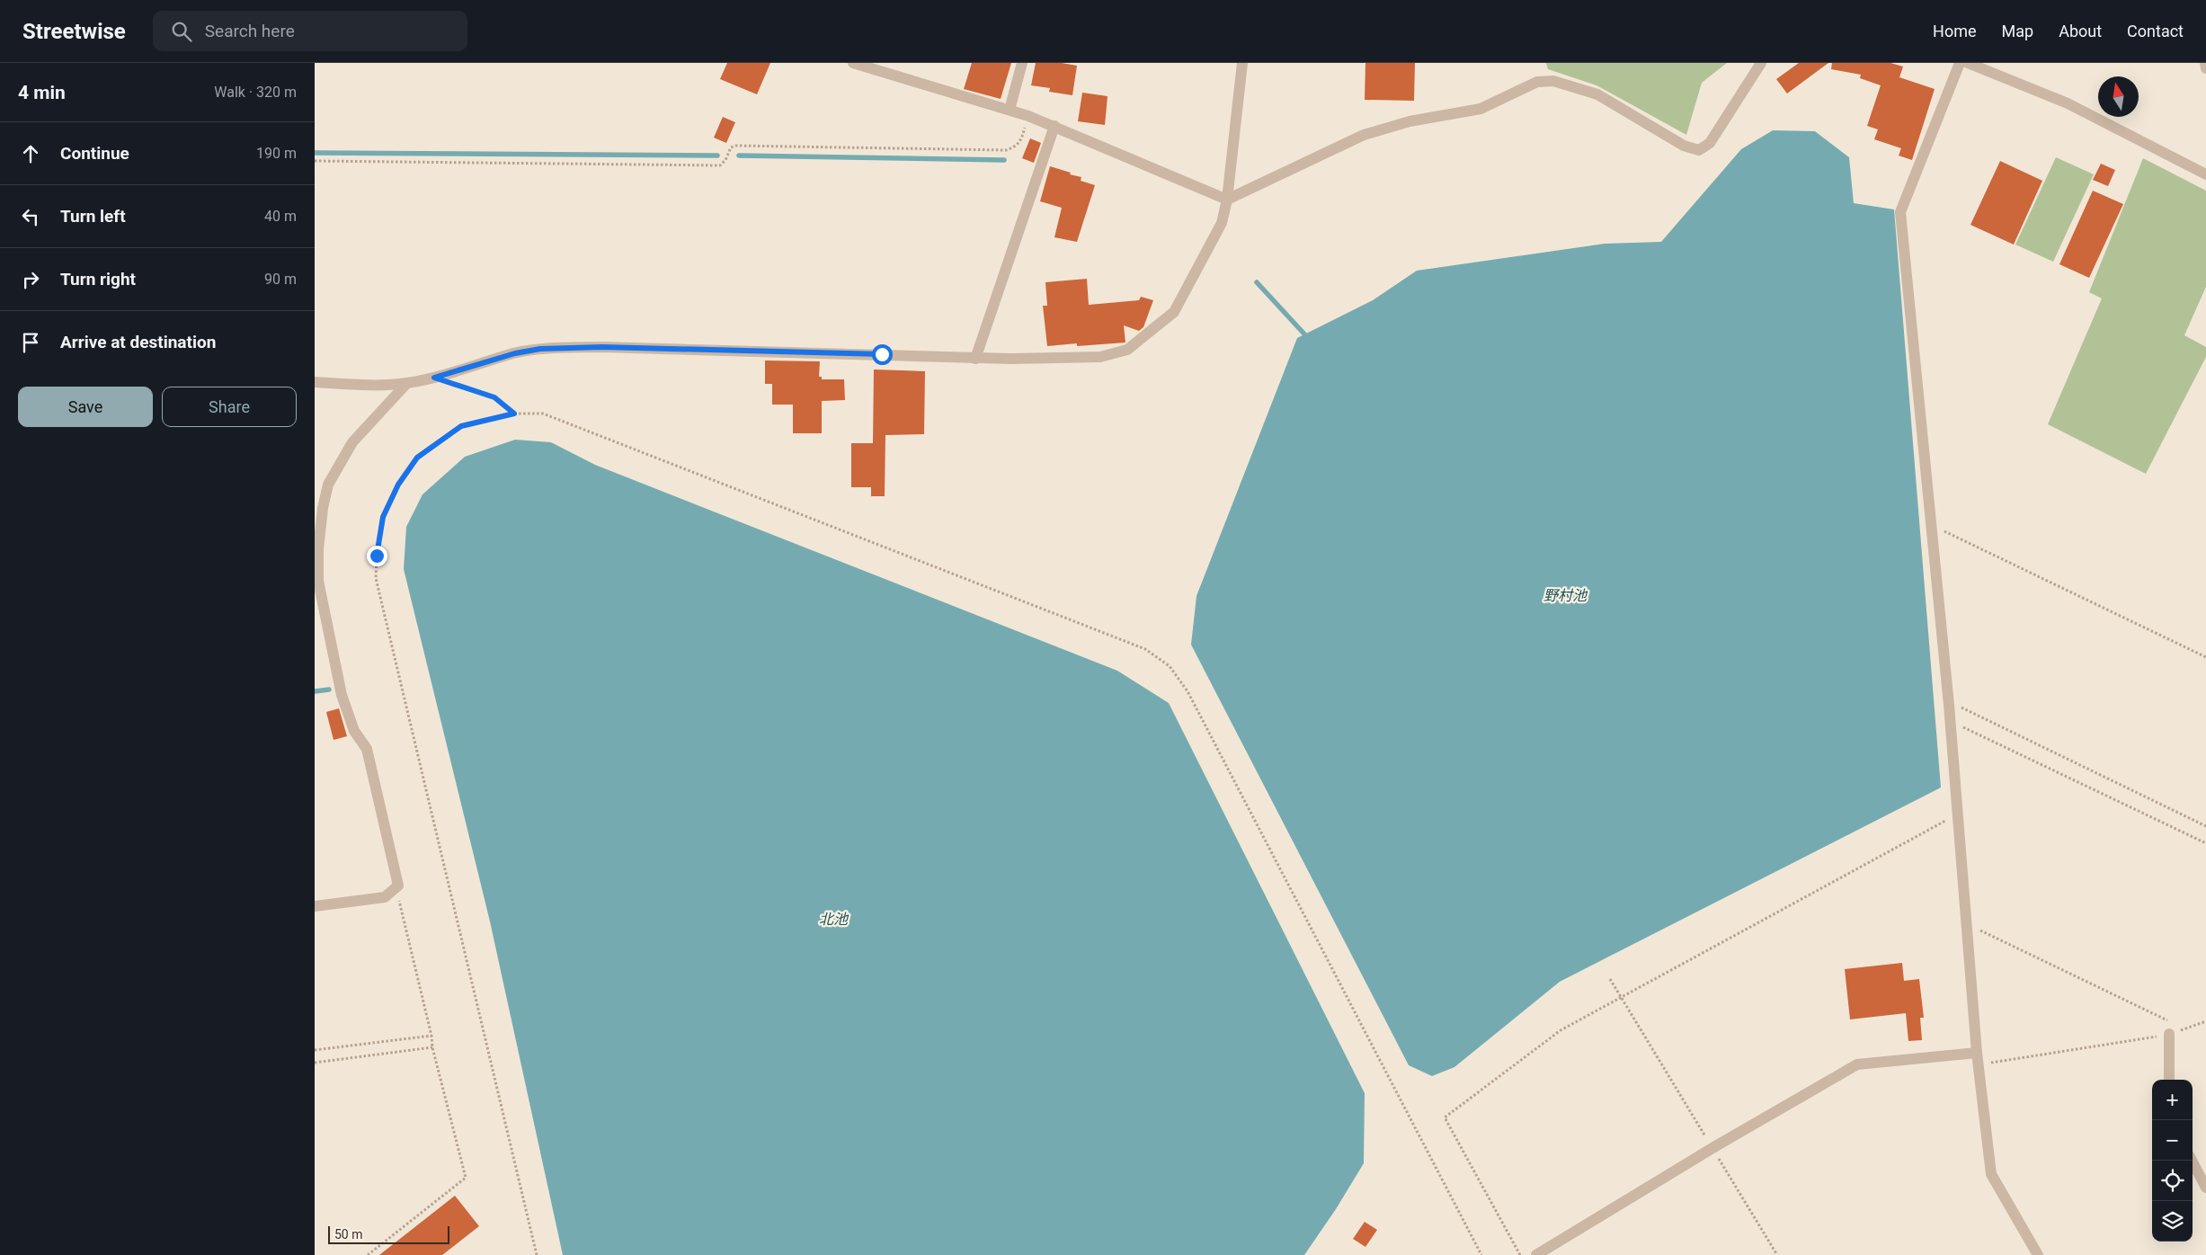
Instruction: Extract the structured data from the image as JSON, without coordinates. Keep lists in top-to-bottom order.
{
  "water": ["野村池", "北池"],
  "scale_bar": "50 m",
  "north": "top",
  "page": {
    "header": "Streetwise",
    "search": "Search here",
    "nav": [
      "Home",
      "Map",
      "About",
      "Contact"
    ],
    "heading": ["4 min", "Walk · 320 m"],
    "list": [
      ["Continue", "190 m"],
      ["Turn left", "40 m"],
      ["Turn right", "90 m"],
      "Arrive at destination"
    ],
    "buttons": ["Save", "Share"],
    "map_buttons": ["+", "−"],
    "scale": "50 m"
  }
}
